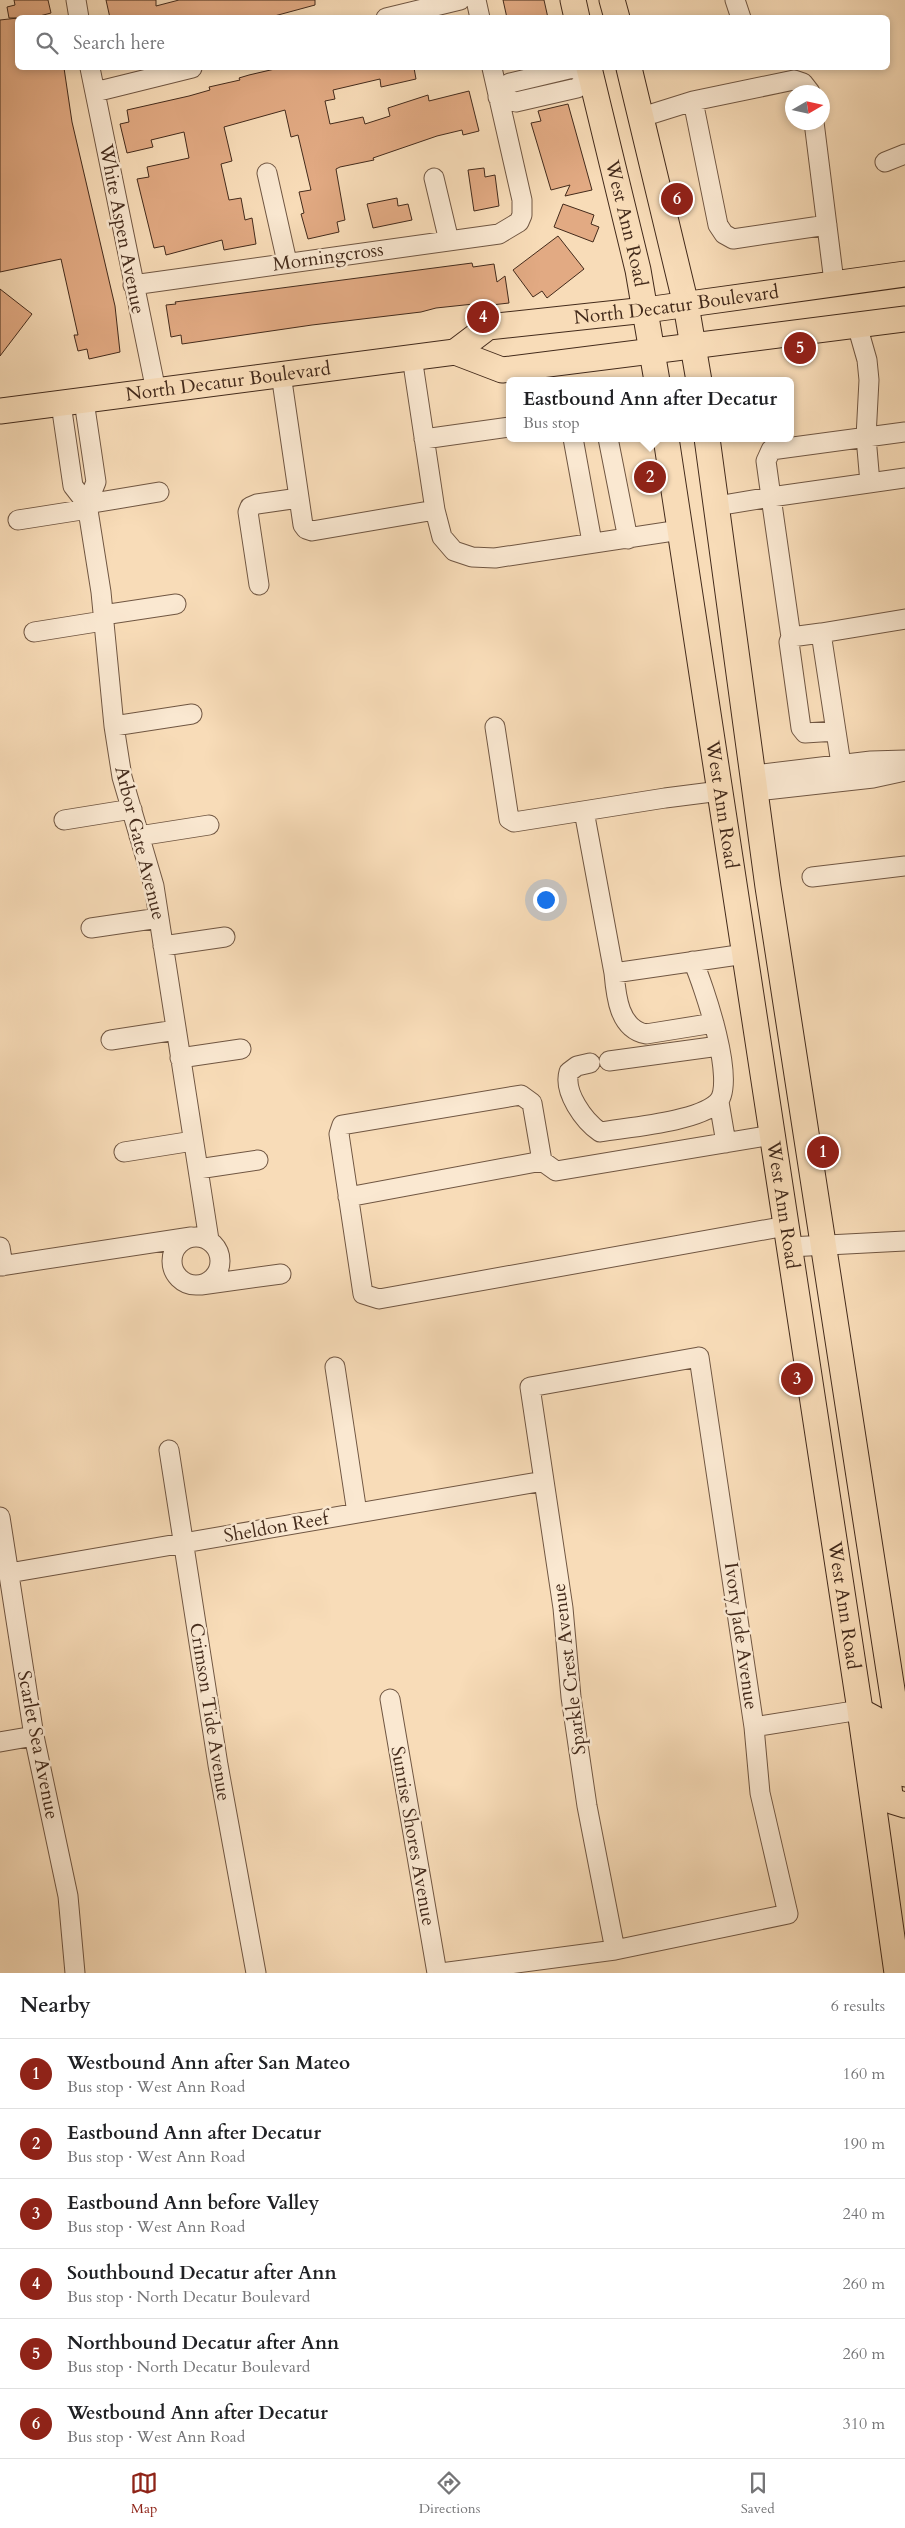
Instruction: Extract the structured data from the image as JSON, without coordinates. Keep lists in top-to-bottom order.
{
  "streets": {
    "main road": ["West Ann Road", "North Decatur Boulevard"],
    "street": [
      "White Aspen Avenue",
      "Morningcross",
      "Arbor Gate Avenue",
      "Sheldon Reef",
      "Ivory Jade Avenue",
      "Sparkle Crest Avenue",
      "Crimson Tide Avenue",
      "Scarlet Sea Avenue",
      "Sunrise Shores Avenue"
    ]
  },
  "crossings": [
    ["West Ann Road", "North Decatur Boulevard"],
    ["White Aspen Avenue", "Morningcross"],
    ["White Aspen Avenue", "North Decatur Boulevard"],
    ["North Decatur Boulevard", "Arbor Gate Avenue"],
    ["Sheldon Reef", "Sparkle Crest Avenue"],
    ["Sheldon Reef", "Crimson Tide Avenue"],
    ["Sheldon Reef", "Scarlet Sea Avenue"],
    ["Ivory Jade Avenue", "Sparkle Crest Avenue"]
  ],
  "north": "right",
  "page": {
    "search": "Search here",
    "pins": [
      "6",
      "4",
      "5",
      "2",
      "1",
      "3"
    ],
    "popup": ["Eastbound Ann after Decatur", "Bus stop"],
    "heading": ["Nearby", "6 results"],
    "list": [
      {
        "mark": "1",
        "name": "Westbound Ann after San Mateo",
        "note": "Bus stop · West Ann Road",
        "value": "160 m"
      },
      {
        "mark": "2",
        "name": "Eastbound Ann after Decatur",
        "note": "Bus stop · West Ann Road",
        "value": "190 m"
      },
      {
        "mark": "3",
        "name": "Eastbound Ann before Valley",
        "note": "Bus stop · West Ann Road",
        "value": "240 m"
      },
      {
        "mark": "4",
        "name": "Southbound Decatur after Ann",
        "note": "Bus stop · North Decatur Boulevard",
        "value": "260 m"
      },
      {
        "mark": "5",
        "name": "Northbound Decatur after Ann",
        "note": "Bus stop · North Decatur Boulevard",
        "value": "260 m"
      },
      {
        "mark": "6",
        "name": "Westbound Ann after Decatur",
        "note": "Bus stop · West Ann Road",
        "value": "310 m"
      }
    ],
    "nav": ["Map", "Directions", "Saved"]
  }
}
